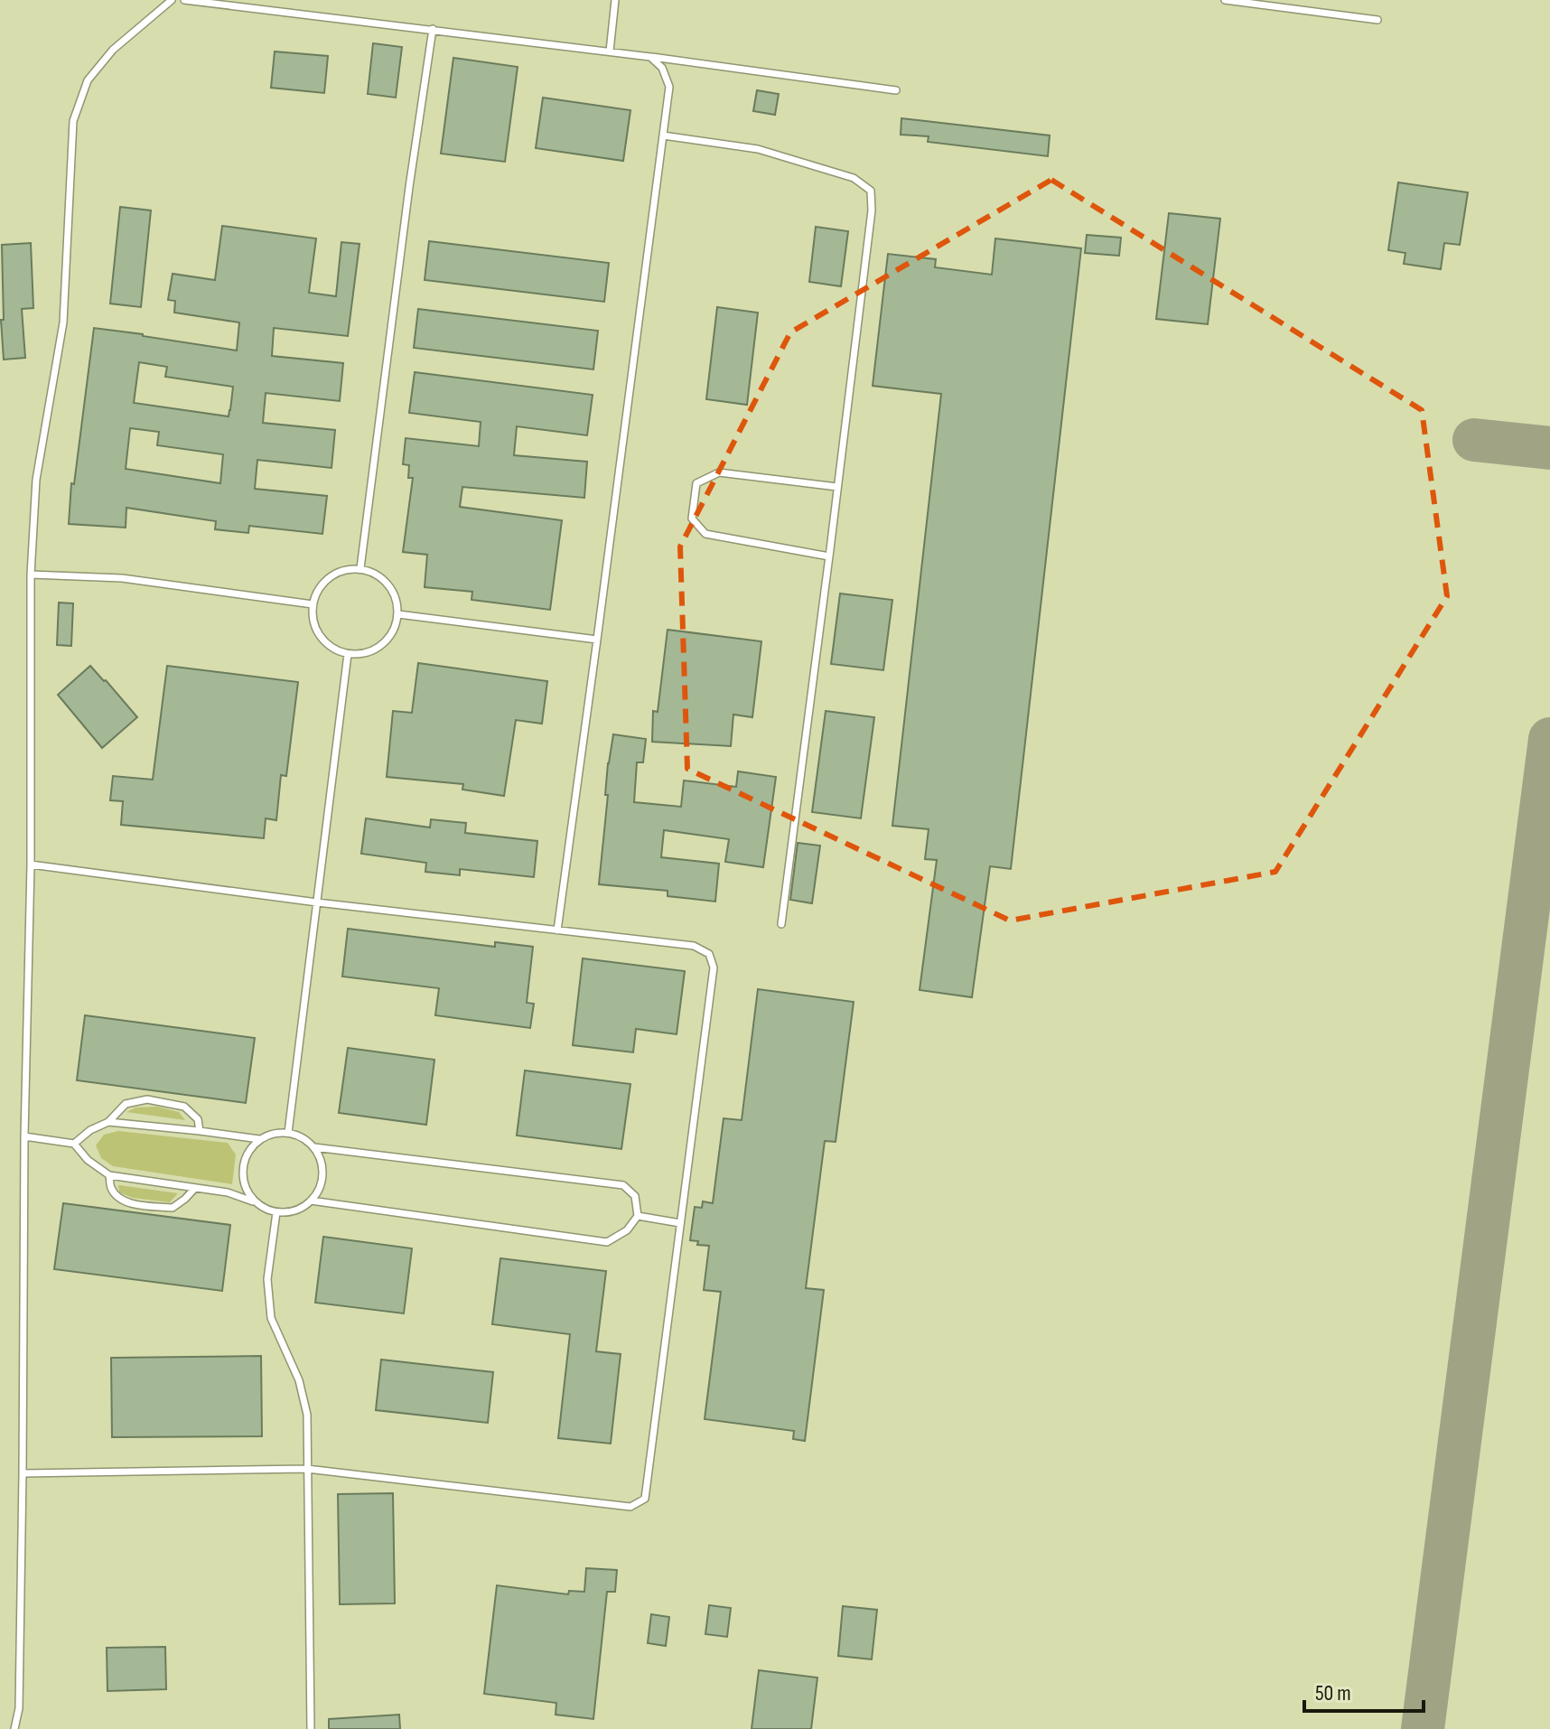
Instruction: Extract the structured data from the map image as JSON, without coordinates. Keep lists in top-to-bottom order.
{
  "scale_bar": "50 m"
}
